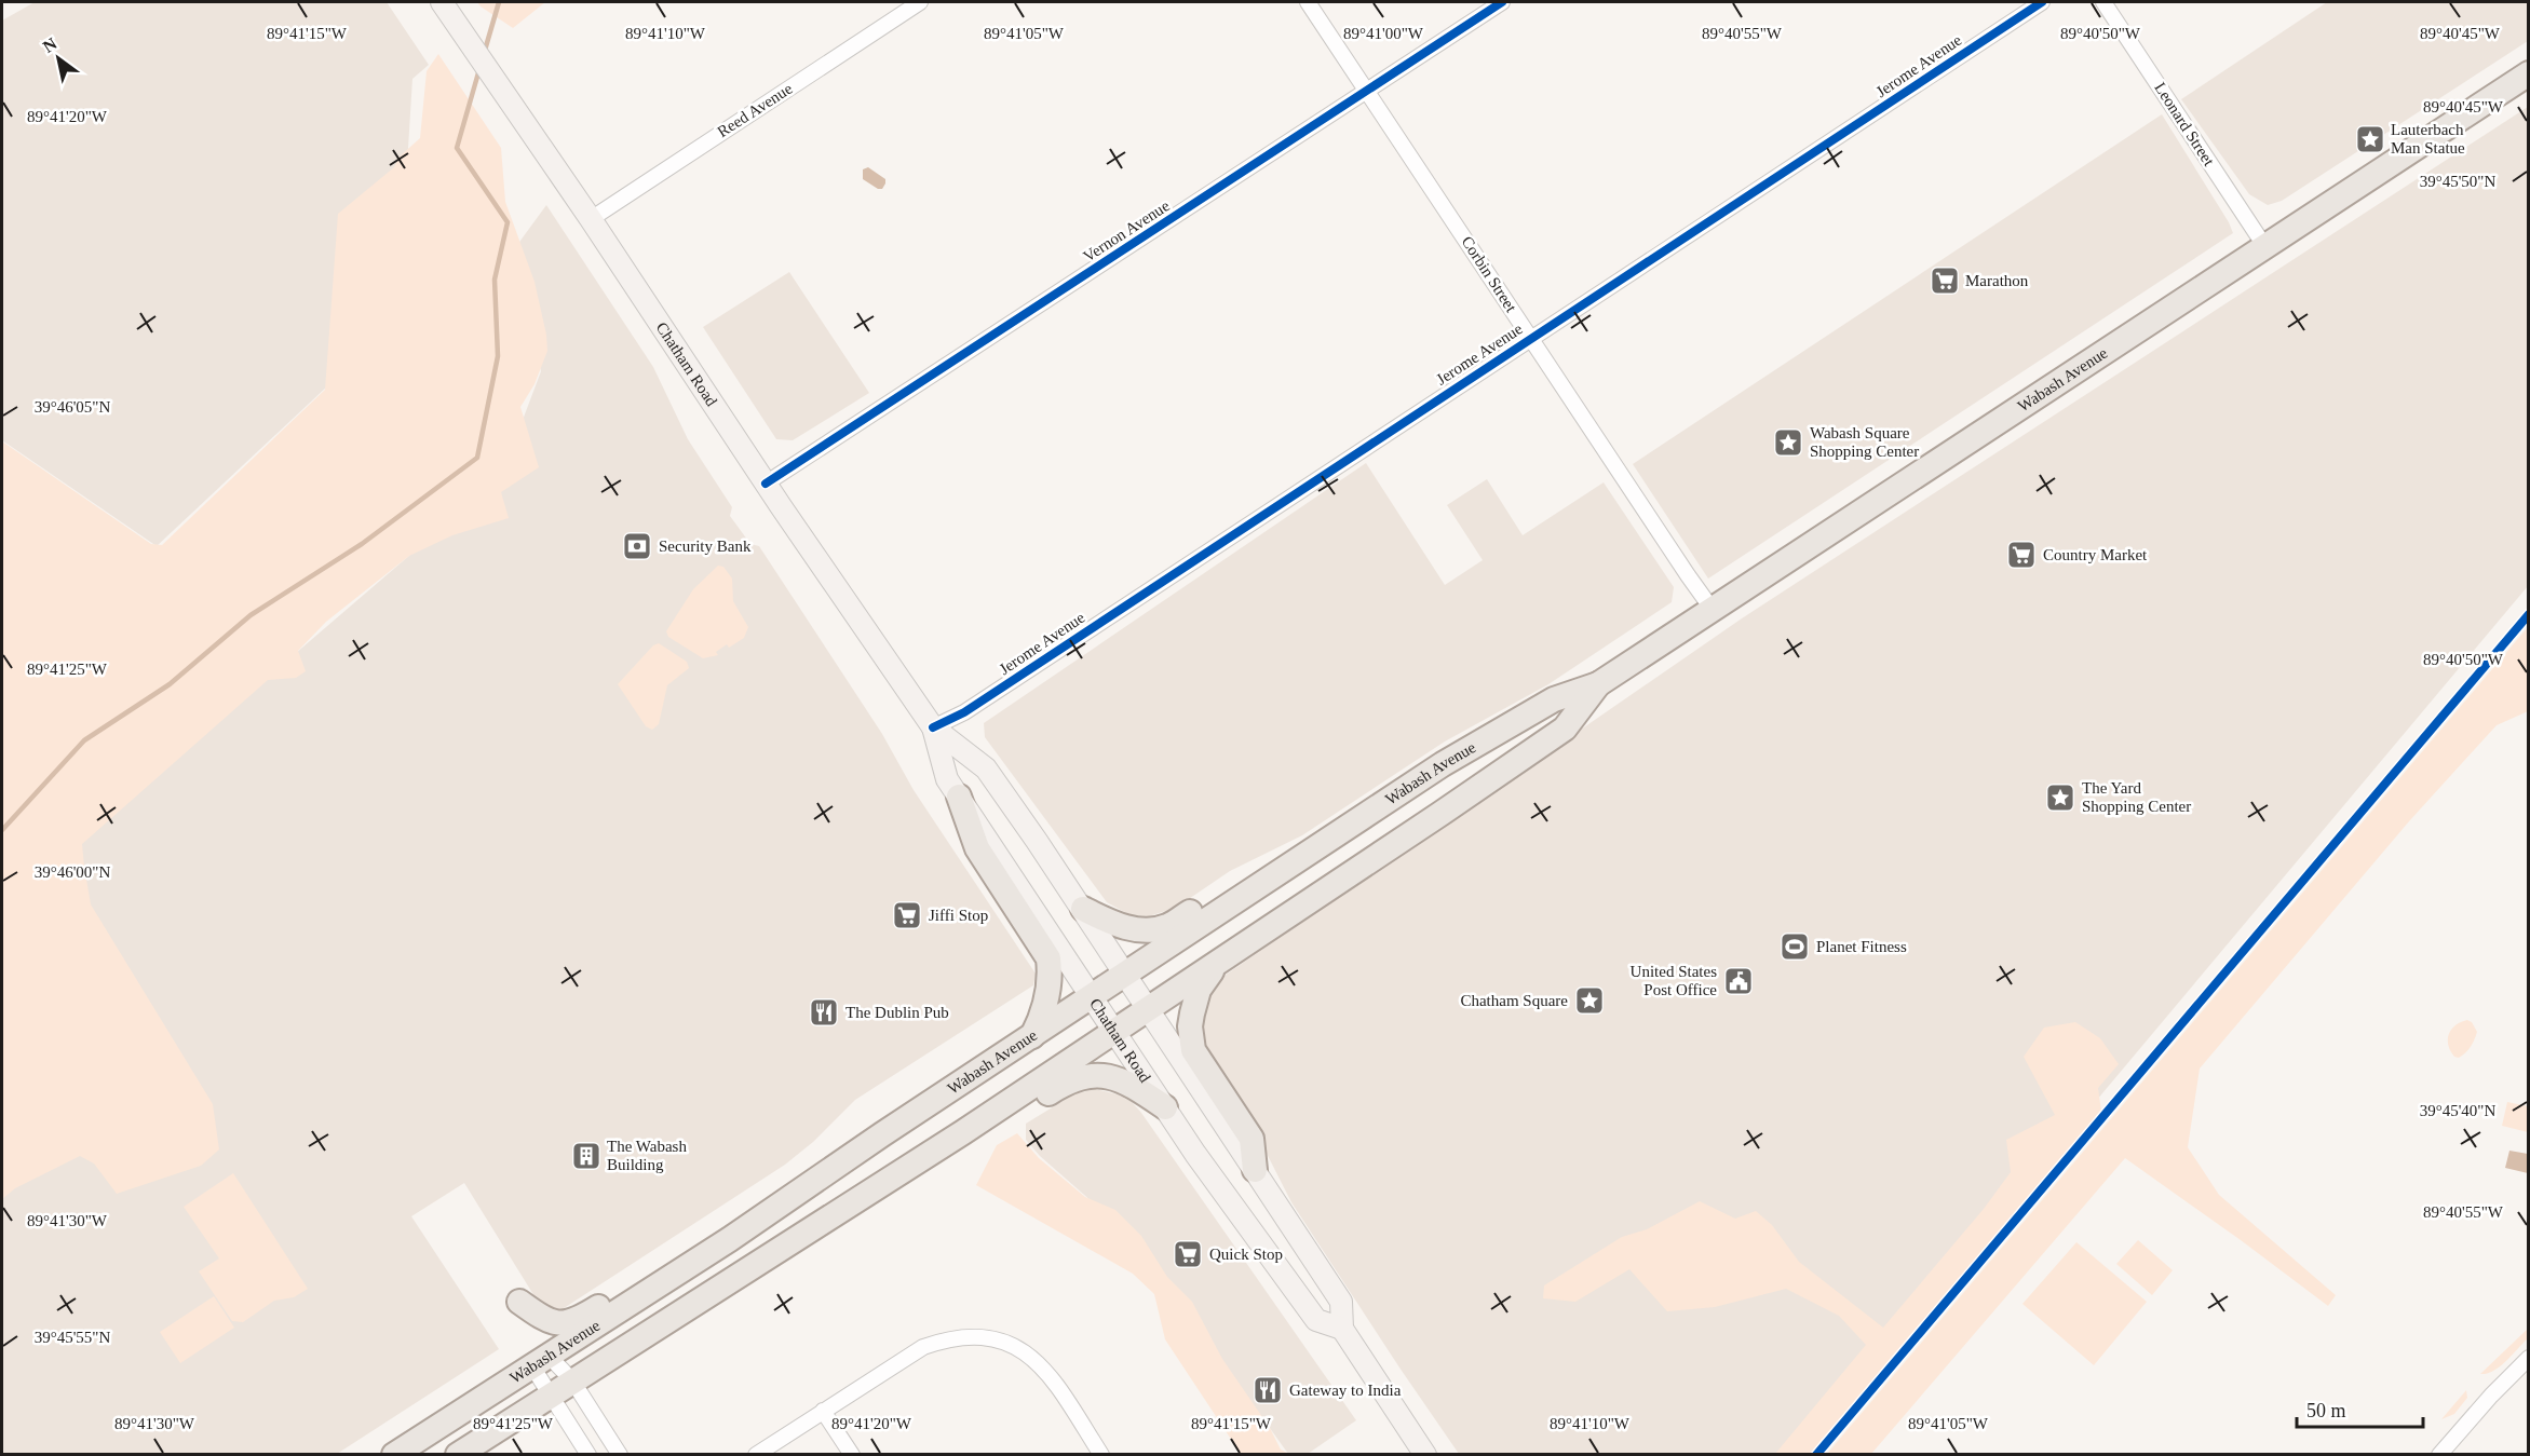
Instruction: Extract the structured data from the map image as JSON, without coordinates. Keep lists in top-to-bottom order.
{
  "streets": {
    "main road": ["Chatham Road", "Wabash Avenue"],
    "street": [
      "Jerome Avenue",
      "Reed Avenue",
      "Leonard Street",
      "Vernon Avenue",
      "Corbin Street"
    ]
  },
  "crossings": [
    ["Jerome Avenue", "Corbin Street"],
    ["Jerome Avenue", "Chatham Road"],
    ["Reed Avenue", "Chatham Road"],
    ["Leonard Street", "Wabash Avenue"],
    ["Vernon Avenue", "Corbin Street"],
    ["Vernon Avenue", "Chatham Road"],
    ["Corbin Street", "Wabash Avenue"],
    ["Chatham Road", "Wabash Avenue"]
  ],
  "places": {
    "place": [
      "Lauterbach Man Statue",
      "Wabash Square Shopping Center",
      "The Yard Shopping Center",
      "Chatham Square"
    ],
    "supermarket": [
      "Marathon",
      "Country Market",
      "Jiffi Stop",
      "Quick Stop"
    ],
    "bank": ["Security Bank"],
    "sports": ["Planet Fitness"],
    "public building": ["United States Post Office"],
    "restaurant": ["The Dublin Pub", "Gateway to India"],
    "building": ["The Wabash Building"]
  },
  "scale_bar": "50 m",
  "north": "top left",
  "coordinates": [
    "89°41'15\"W",
    "89°41'10\"W",
    "89°41'05\"W",
    "89°41'00\"W",
    "89°40'55\"W",
    "89°40'50\"W",
    "89°40'45\"W",
    "89°41'20\"W",
    "39°45'50\"N",
    "39°46'05\"N",
    "89°41'25\"W",
    "39°46'00\"N",
    "39°45'40\"N",
    "89°41'30\"W",
    "39°45'55\"N"
  ]
}
